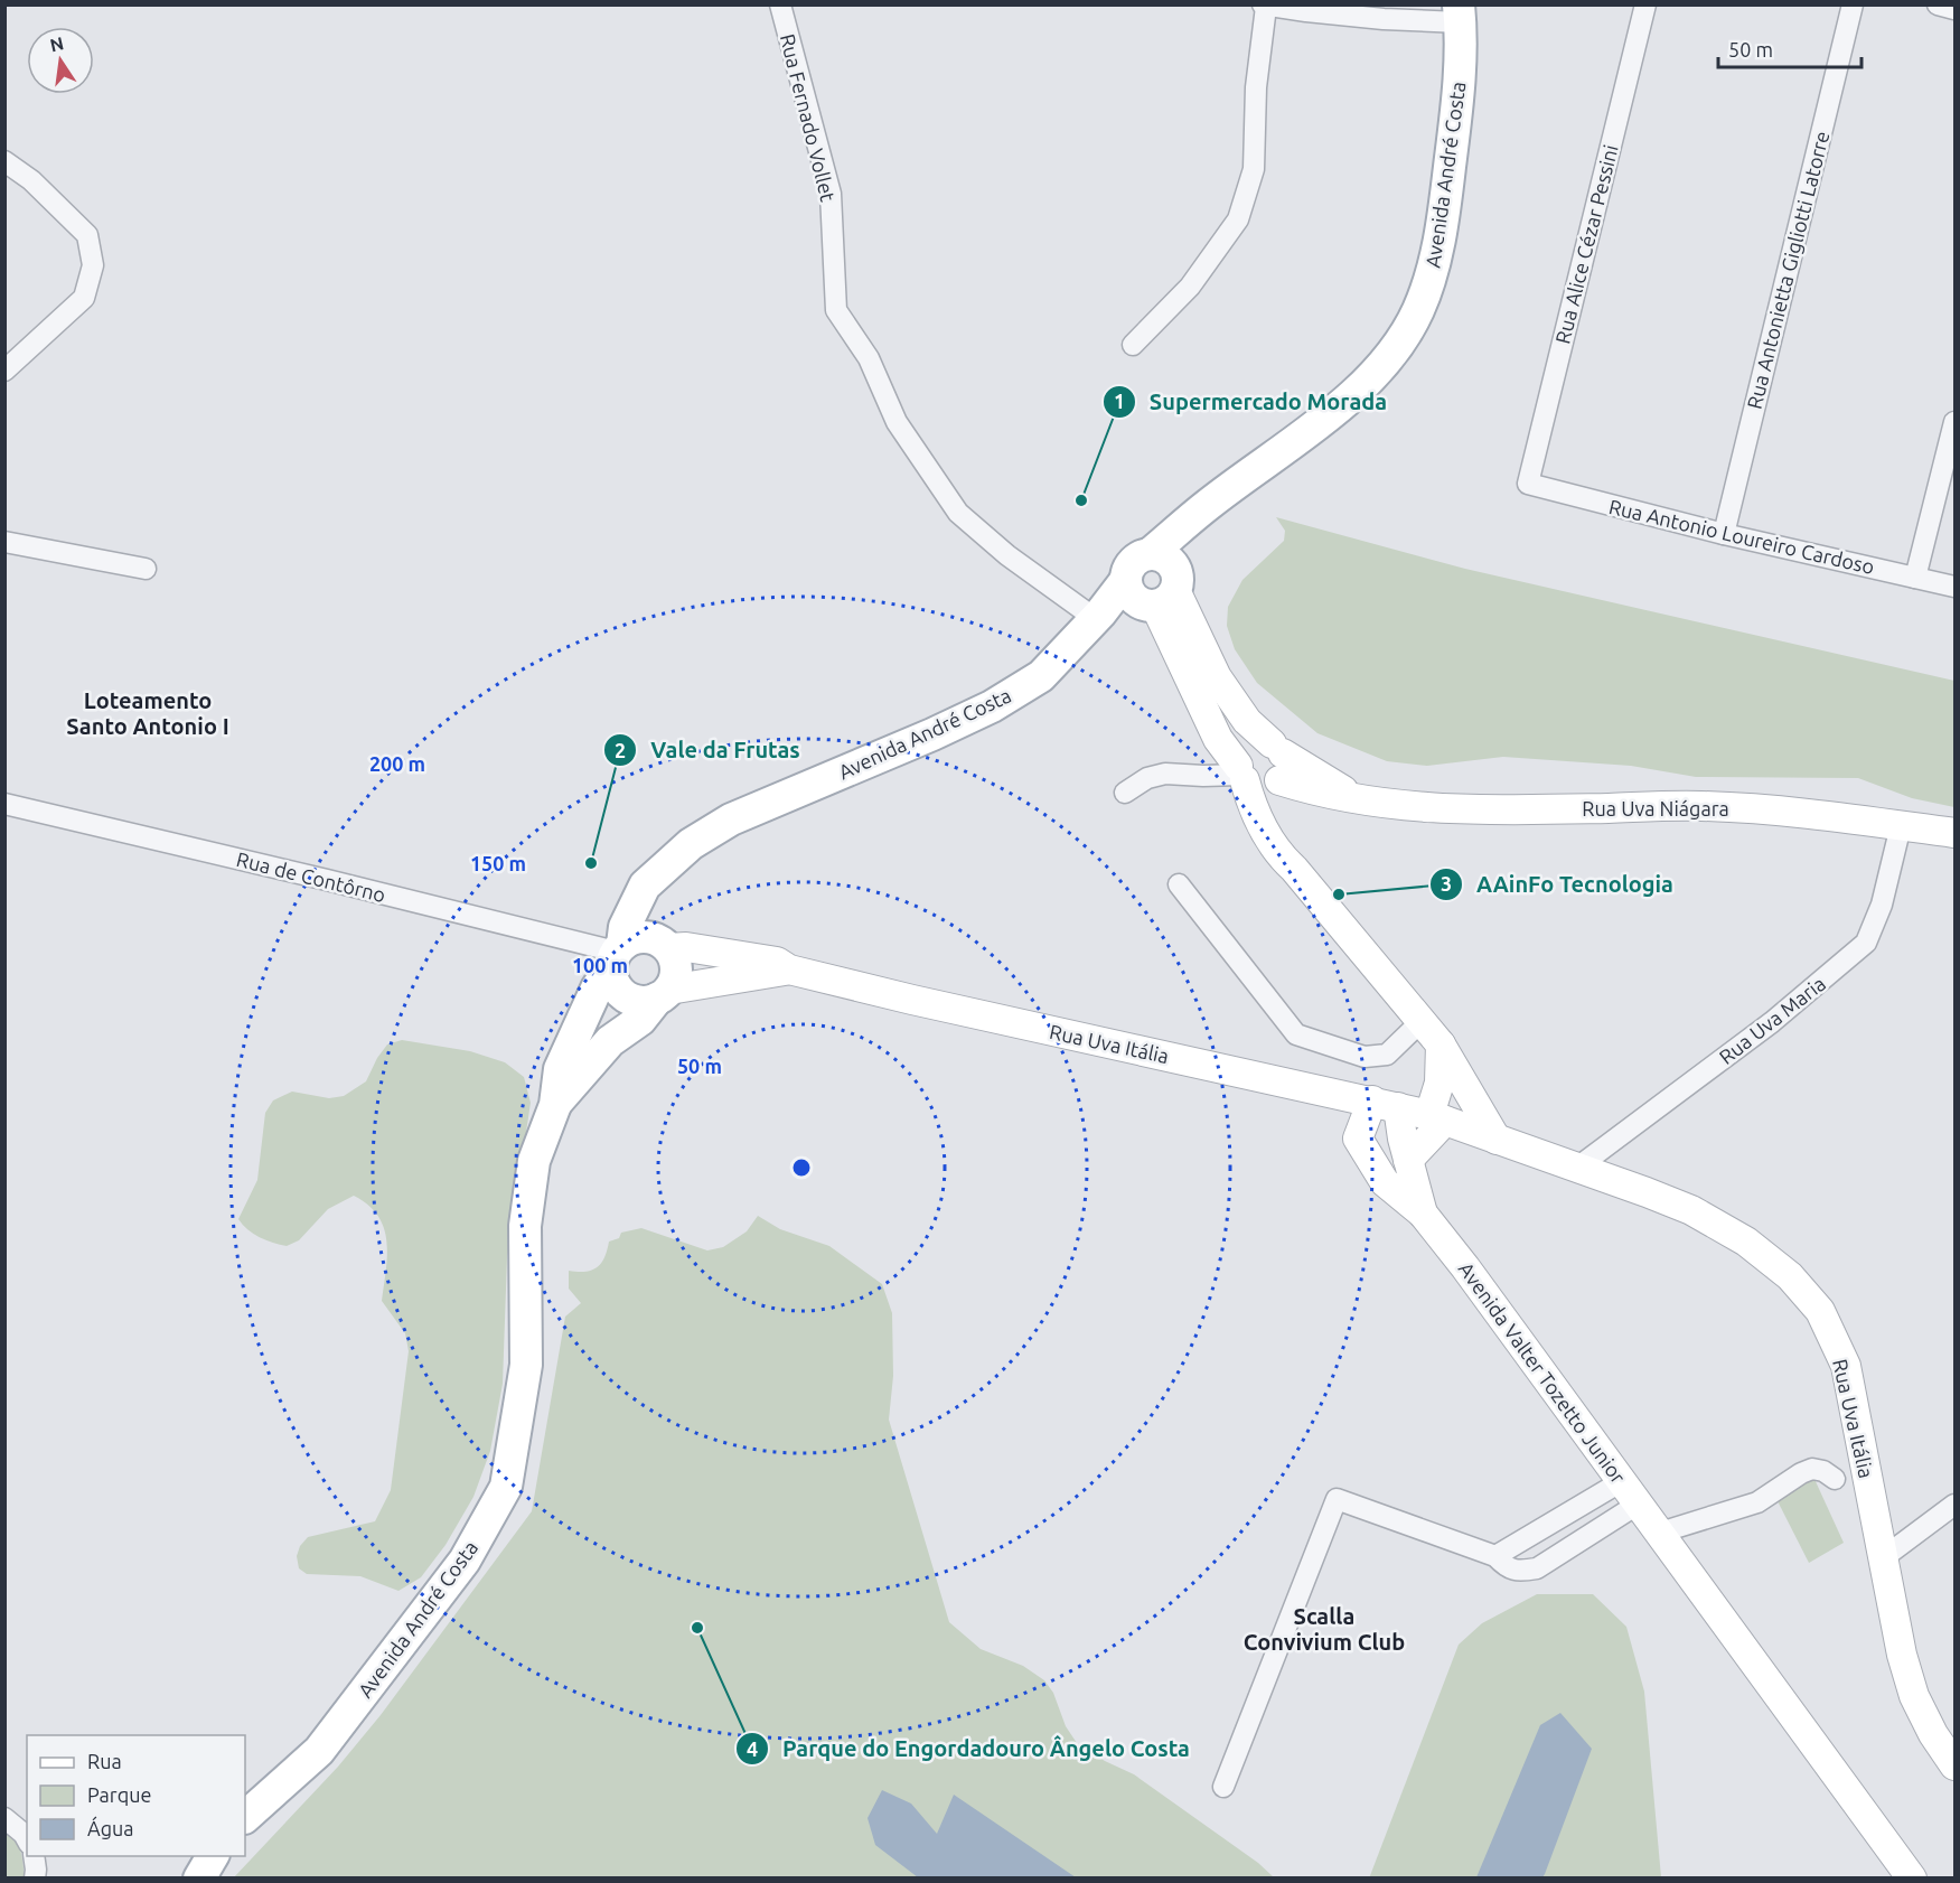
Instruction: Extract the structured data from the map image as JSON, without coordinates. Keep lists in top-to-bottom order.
{
  "streets": {
    "main road": ["Avenida André Costa"],
    "street": [
      "Rua Fernado Vollet",
      "Rua Alice Cézar Pessini",
      "Rua Antonietta Gigliotti Latorre",
      "Rua Antonio Loureiro Cardoso",
      "Rua Uva Niágara",
      "Rua de Contôrno",
      "Rua Uva Maria",
      "Rua Uva Itália",
      "Avenida Valter Tozetto Junior"
    ]
  },
  "crossings": [
    ["Rua Fernado Vollet", "Avenida André Costa"],
    ["Avenida André Costa", "Rua Uva Niágara"],
    ["Avenida André Costa", "Rua de Contôrno"],
    ["Avenida André Costa", "Rua Uva Itália"],
    ["Rua Alice Cézar Pessini", "Rua Antonio Loureiro Cardoso"],
    ["Rua Antonietta Gigliotti Latorre", "Rua Antonio Loureiro Cardoso"],
    ["Rua Uva Niágara", "Rua Uva Maria"],
    ["Rua de Contôrno", "Rua Uva Itália"],
    ["Rua Uva Maria", "Rua Uva Itália"],
    ["Rua Uva Itália", "Avenida Valter Tozetto Junior"]
  ],
  "districts": ["Loteamento Santo Antonio I", "Scalla Convivium Club"],
  "places": [
    "Supermercado Morada",
    "Vale da Frutas",
    "AAinFo Tecnologia",
    "Parque do Engordadouro Ângelo Costa"
  ],
  "legend": ["Rua", "Parque", "Água"],
  "scale_bar": "50 m",
  "north": "top",
  "rings": [
    "200 m",
    "150 m",
    "100 m",
    "50 m"
  ]
}
